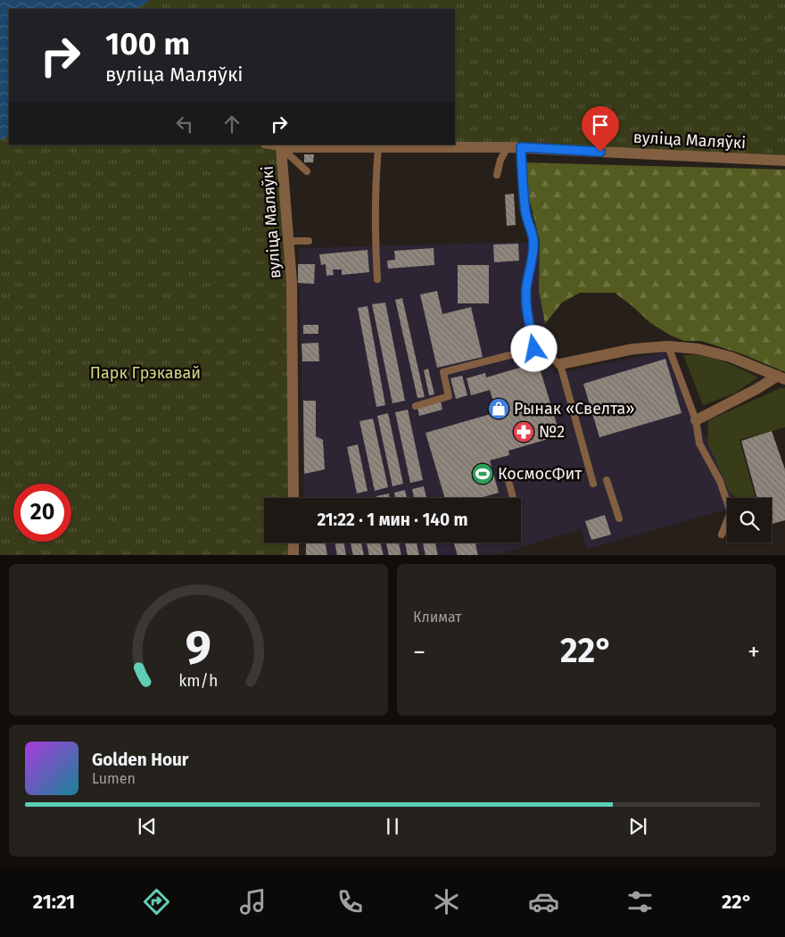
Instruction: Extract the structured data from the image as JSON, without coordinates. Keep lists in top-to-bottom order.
{
  "streets": {
    "street": ["вуліца Маляўкі"]
  },
  "parks": ["Парк Грэкавай"],
  "places": {
    "shop": ["Рынак «Свелта»"],
    "pharmacy": ["№2"],
    "sports": ["КосмосФит"]
  },
  "page": {
    "turn": ["100 m", "вуліца Маляўкі"],
    "limit": "20",
    "trip": "21:22 · 1 мин · 140 m",
    "tile": "Климат",
    "heat": ["−", "22°", "+"],
    "song": ["Golden Hour", "Lumen"],
    "tabs": ["21:21", "22°"],
    "gauge": ["9", "km/h"]
  }
}
